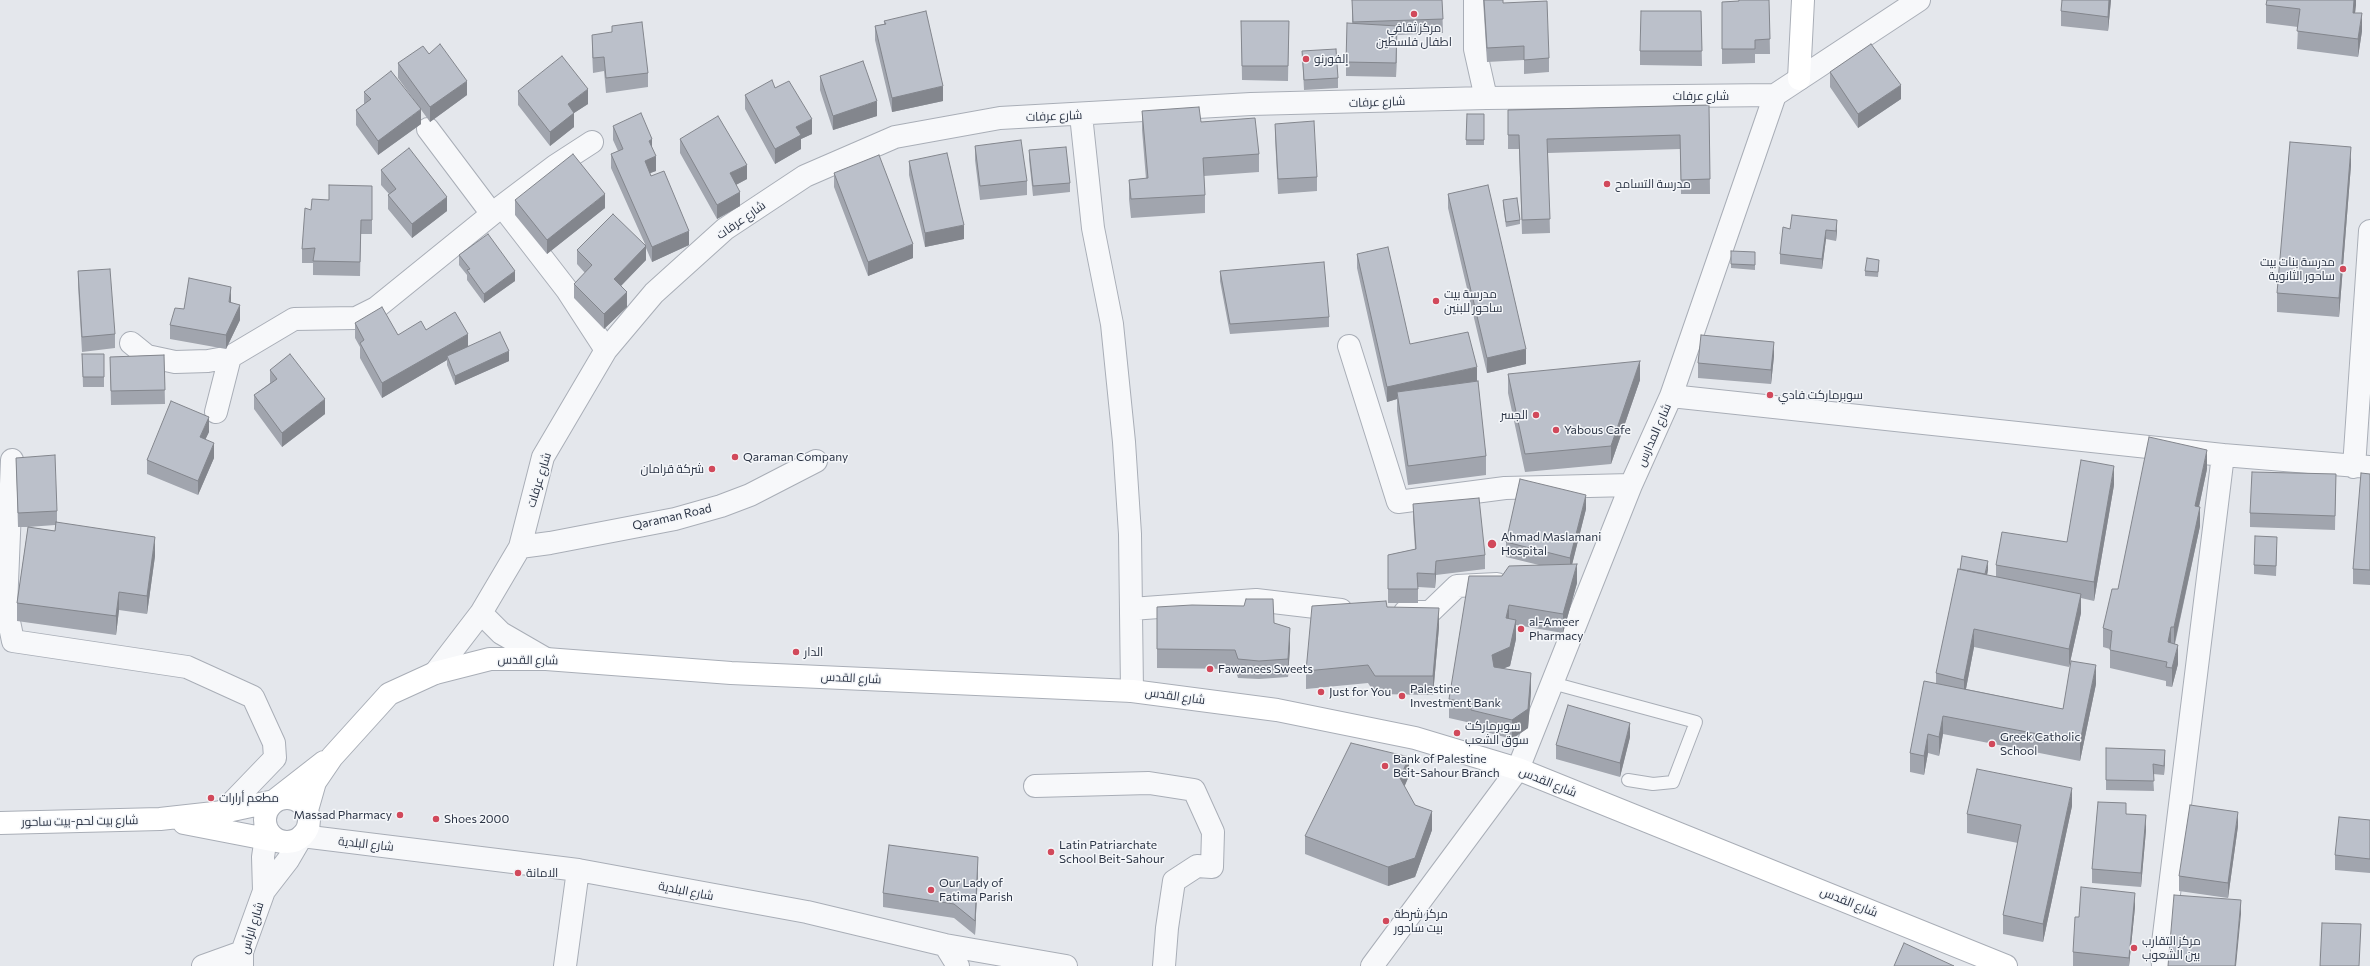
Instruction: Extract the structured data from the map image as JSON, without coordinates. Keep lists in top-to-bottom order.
{
  "streets": {
    "main road": ["شارع القدس", "شارع بيت لحم-بيت ساحور"],
    "street": [
      "شارع عرفات",
      "شارع المدارس",
      "Qaraman Road",
      "شارع البلدية",
      "شارع الرأس"
    ]
  },
  "crossings": [
    ["شارع عرفات", "شارع المدارس"],
    ["شارع عرفات", "Qaraman Road"],
    ["شارع عرفات", "شارع القدس"],
    ["شارع المدارس", "شارع القدس"],
    ["شارع القدس", "شارع بيت لحم-بيت ساحور"],
    ["شارع القدس", "شارع البلدية"],
    ["شارع القدس", "شارع الرأس"],
    ["شارع بيت لحم-بيت ساحور", "شارع البلدية"],
    ["شارع بيت لحم-بيت ساحور", "شارع الرأس"],
    ["شارع البلدية", "شارع الرأس"]
  ],
  "places": [
    "مركز ثقافي اطفال فلسطين",
    "إلفورنو",
    "مدرسة التسامح",
    "مدرسة بنات بيت ساحور الثانوية",
    "مدرسة بيت ساحور للبنين",
    "سوبرماركت فادي",
    "الجسر",
    "Yabous Cafe",
    "Qaraman Company",
    "شركة قرامان",
    "Ahmad Maslamani Hospital",
    "al-Ameer Pharmacy",
    "الدار",
    "Fawanees Sweets",
    "Just for You",
    "Palestine Investment Bank",
    "سوبرماركت سوق الشعب",
    "Greek Catholic School",
    "Bank of Palestine Beit-Sahour Branch",
    "مطعم أرارات",
    "Massad Pharmacy",
    "Shoes 2000",
    "Latin Patriarchate School Beit-Sahour",
    "الامانة",
    "Our Lady of Fatima Parish",
    "مركز شرطة بيت ساحور",
    "مركز التقارب بين الشعوب"
  ]
}
